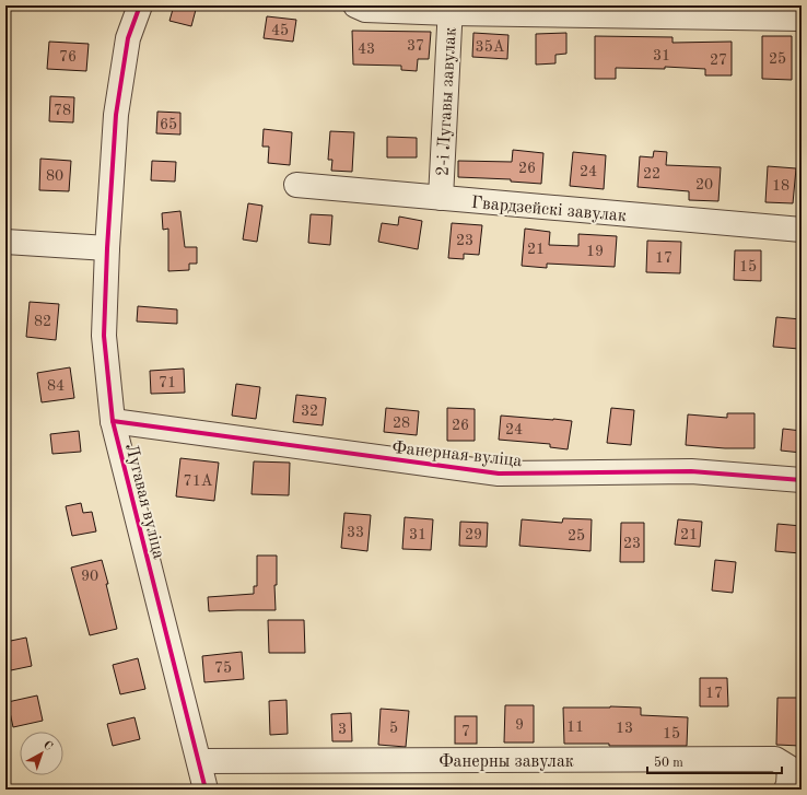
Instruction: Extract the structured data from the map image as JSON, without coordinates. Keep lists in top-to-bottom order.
{
  "streets": {
    "street": [
      "2-і Лугавы завулак",
      "Гвардзейскі завулак",
      "Фанерная вуліца",
      "Лугавая вуліца",
      "Фанерны завулак"
    ]
  },
  "crossings": [
    ["2-і Лугавы завулак", "Гвардзейскі завулак"],
    ["Фанерная вуліца", "Лугавая вуліца"],
    ["Лугавая вуліца", "Фанерны завулак"]
  ],
  "house_numbers": [
    "45",
    "37",
    "35А",
    "43",
    "31",
    "76",
    "25",
    "27",
    "78",
    "65",
    "26",
    "24",
    "22",
    "80",
    "20",
    "18",
    "23",
    "21",
    "19",
    "17",
    "15",
    "82",
    "71",
    "84",
    "32",
    "28",
    "26",
    "24",
    "71А",
    "33",
    "31",
    "29",
    "21",
    "25",
    "23",
    "90",
    "75",
    "17",
    "9",
    "11",
    "5",
    "13",
    "3",
    "7",
    "15"
  ],
  "scale_bar": "50 m",
  "north": "top right"
}
